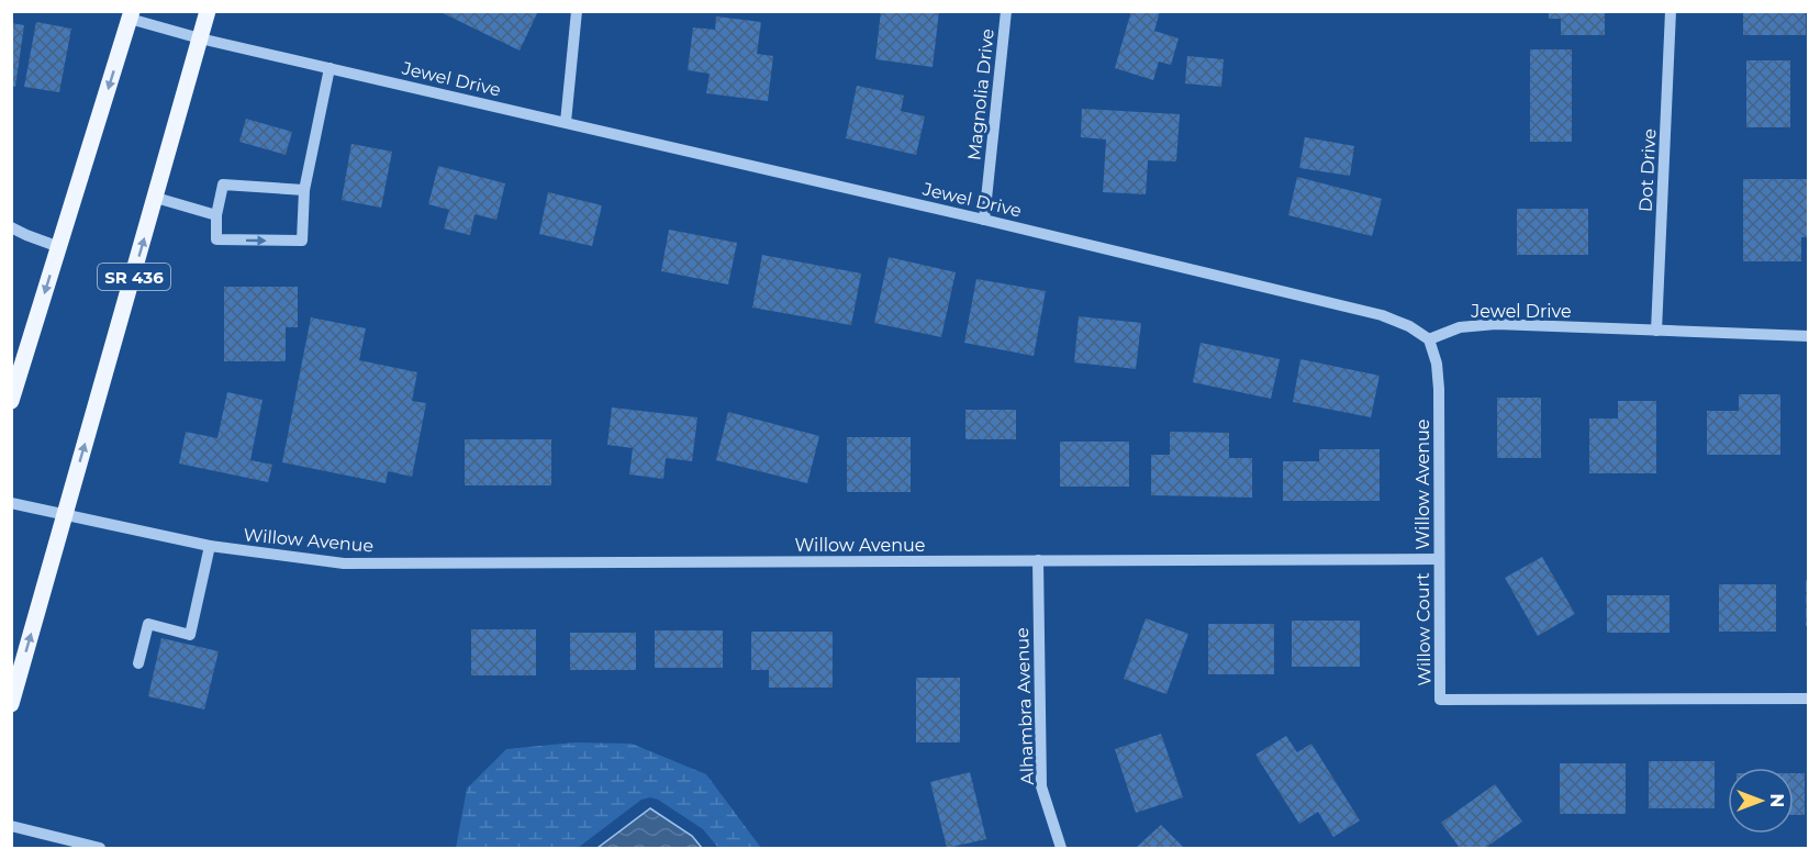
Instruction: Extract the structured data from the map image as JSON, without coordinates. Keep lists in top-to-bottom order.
{
  "streets": {
    "main road": ["SR 436"],
    "street": [
      "Jewel Drive",
      "Magnolia Drive",
      "Dot Drive",
      "Willow Avenue",
      "Willow Court",
      "Alhambra Avenue"
    ]
  },
  "crossings": [
    ["Jewel Drive", "Magnolia Drive"],
    ["Jewel Drive", "Dot Drive"],
    ["Jewel Drive", "SR 436"],
    ["Jewel Drive", "Willow Avenue"],
    ["SR 436", "Willow Avenue"],
    ["Willow Avenue", "Willow Court"],
    ["Willow Avenue", "Alhambra Avenue"]
  ],
  "north": "right"
}
